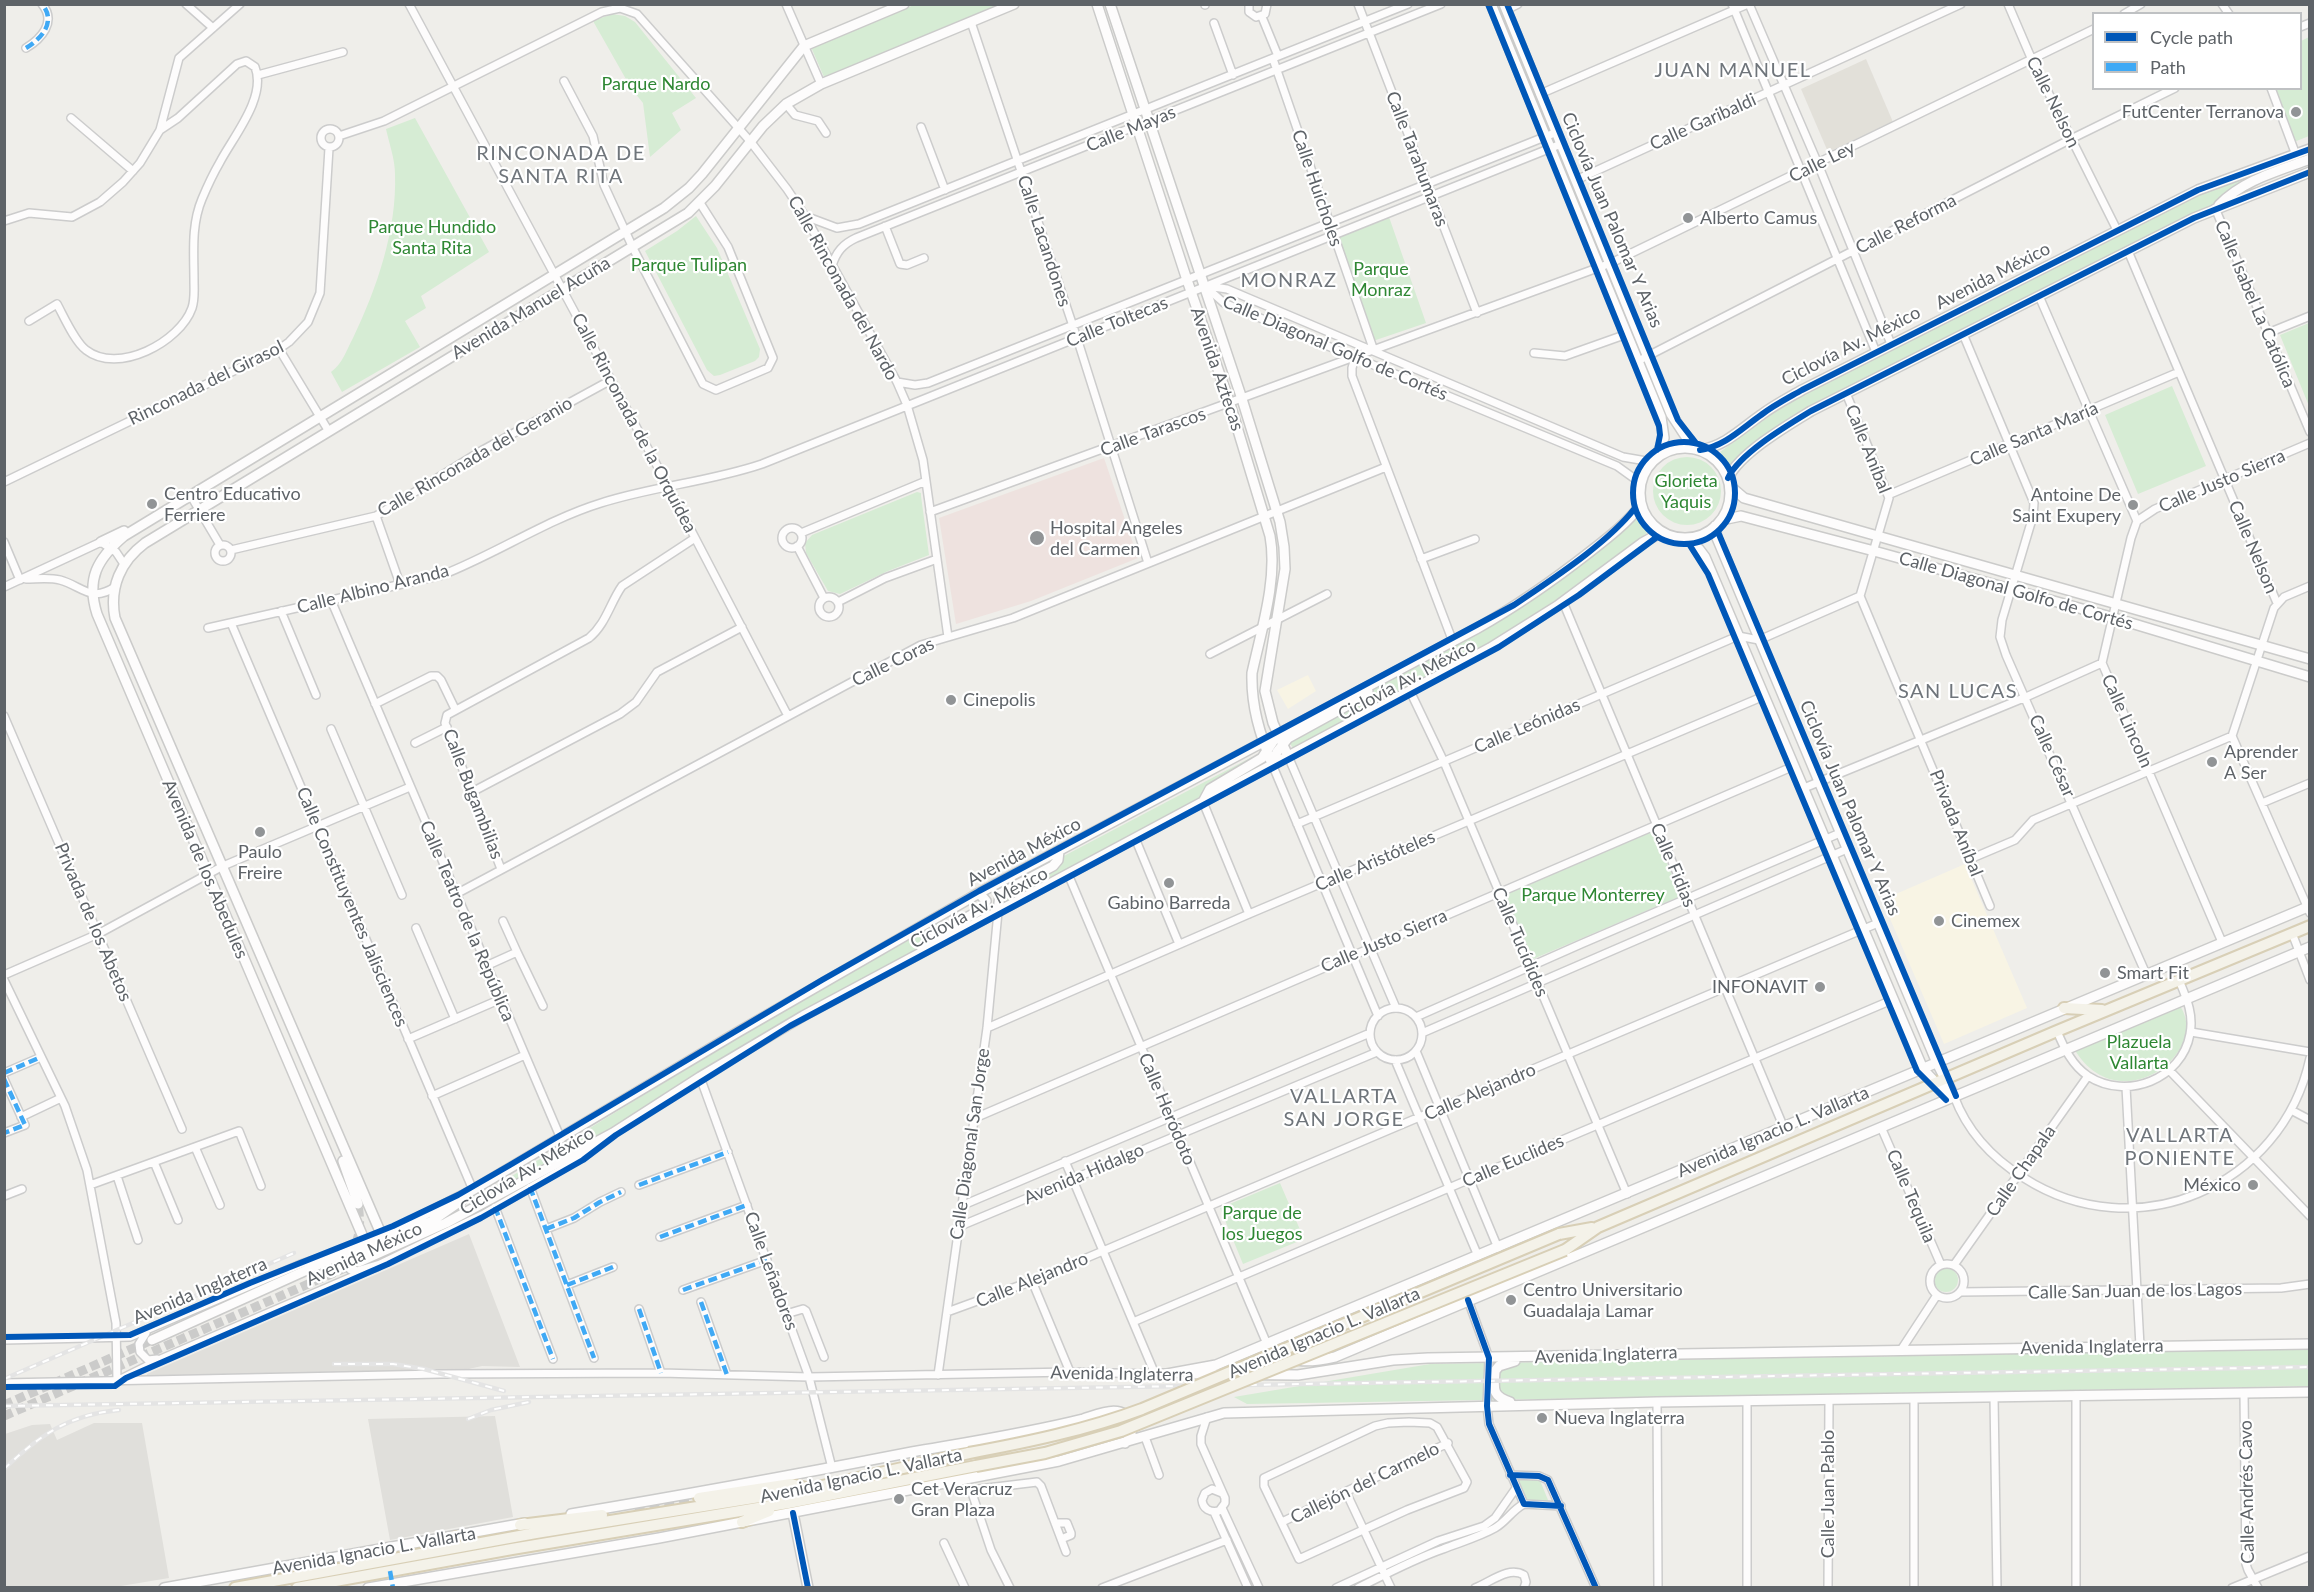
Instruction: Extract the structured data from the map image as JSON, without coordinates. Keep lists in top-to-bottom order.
{
  "streets": {
    "main road": ["Avenida Ignacio L. Vallarta"],
    "street": [
      "Calle Nelson",
      "Calle Garibaldi",
      "Calle Mayas",
      "Calle Tarahumaras",
      "Calle Ley",
      "Calle Huicholes",
      "Calle Reforma",
      "Calle Lacandones",
      "Avenida México",
      "Calle Rinconada del Nardo",
      "Calle Isabel La Católica",
      "Avenida Manuel Acuña",
      "Calle Toltecas",
      "Calle Diagonal Golfo de Cortés",
      "Avenida Aztecas",
      "Rinconada del Girasol",
      "Calle Rinconada de la Orquídea",
      "Calle Tarascos",
      "Calle Santa María",
      "Calle Aníbal",
      "Calle Rinconada del Geranio",
      "Calle Justo Sierra",
      "Calle Albino Aranda",
      "Calle Coras",
      "Calle Lincoln",
      "Calle Leónidas",
      "Calle César",
      "Calle Bugambilias",
      "Privada Aníbal",
      "Calle Aristóteles",
      "Calle Fidias",
      "Avenida de los Abedules",
      "Calle Constituyentes Jalisciences",
      "Calle Teatro de la República",
      "Privada de los Abetos",
      "Calle Tucídides",
      "Calle Alejandro",
      "Calle Heródoto",
      "Calle Diagonal San Jorge",
      "Calle Euclides",
      "Calle Chapala",
      "Avenida Hidalgo",
      "Calle Tequila",
      "Calle Leñadores",
      "Avenida Inglaterra",
      "Calle San Juan de los Lagos",
      "Callejón del Carmelo",
      "Calle Andrés Cavo",
      "Calle Juan Pablo"
    ],
    "cycle path": ["Ciclovía Juan Palomar Y Arias", "Ciclovía Av. México"]
  },
  "crossings": [
    ["Calle Nelson", "Calle Ley"],
    ["Calle Nelson", "Calle Reforma"],
    ["Calle Nelson", "Avenida México"],
    ["Calle Nelson", "Calle Diagonal Golfo de Cortés"],
    ["Calle Nelson", "Calle Santa María"],
    ["Calle Nelson", "Calle Justo Sierra"],
    ["Calle Mayas", "Calle Tarahumaras"],
    ["Calle Mayas", "Calle Huicholes"],
    ["Calle Mayas", "Calle Lacandones"],
    ["Calle Mayas", "Calle Rinconada del Nardo"],
    ["Calle Mayas", "Avenida Aztecas"],
    ["Calle Tarahumaras", "Calle Toltecas"],
    ["Calle Tarahumaras", "Calle Tarascos"],
    ["Calle Ley", "Calle Tarascos"],
    ["Calle Huicholes", "Calle Toltecas"],
    ["Calle Huicholes", "Calle Diagonal Golfo de Cortés"],
    ["Calle Huicholes", "Calle Tarascos"],
    ["Calle Lacandones", "Avenida Manuel Acuña"],
    ["Calle Lacandones", "Calle Toltecas"],
    ["Calle Lacandones", "Calle Tarascos"],
    ["Calle Lacandones", "Calle Coras"],
    ["Avenida México", "Calle Diagonal Golfo de Cortés"],
    ["Avenida México", "Avenida Aztecas"],
    ["Avenida México", "Calle Fidias"],
    ["Avenida México", "Avenida de los Abedules"],
    ["Avenida México", "Calle Constituyentes Jalisciences"],
    ["Avenida México", "Calle Teatro de la República"],
    ["Avenida México", "Calle Tucídides"],
    ["Avenida México", "Calle Heródoto"],
    ["Avenida México", "Calle Diagonal San Jorge"],
    ["Avenida México", "Calle Leñadores"],
    ["Avenida México", "Avenida Inglaterra"],
    ["Calle Rinconada del Nardo", "Avenida Manuel Acuña"],
    ["Calle Rinconada del Nardo", "Calle Toltecas"],
    ["Calle Rinconada del Nardo", "Calle Rinconada de la Orquídea"],
    ["Calle Rinconada del Nardo", "Calle Tarascos"],
    ["Calle Rinconada del Nardo", "Calle Coras"],
    ["Avenida Manuel Acuña", "Calle Rinconada de la Orquídea"],
    ["Avenida Manuel Acuña", "Avenida de los Abedules"],
    ["Calle Toltecas", "Calle Diagonal Golfo de Cortés"],
    ["Calle Toltecas", "Avenida Aztecas"],
    ["Calle Toltecas", "Calle Rinconada de la Orquídea"],
    ["Calle Toltecas", "Calle Albino Aranda"],
    ["Calle Diagonal Golfo de Cortés", "Avenida Aztecas"],
    ["Calle Diagonal Golfo de Cortés", "Calle Tarascos"],
    ["Calle Diagonal Golfo de Cortés", "Calle Aníbal"],
    ["Calle Diagonal Golfo de Cortés", "Calle Lincoln"],
    ["Calle Diagonal Golfo de Cortés", "Calle César"],
    ["Avenida Aztecas", "Calle Tarascos"],
    ["Avenida Aztecas", "Calle Coras"],
    ["Calle Rinconada de la Orquídea", "Calle Rinconada del Geranio"],
    ["Calle Rinconada de la Orquídea", "Calle Albino Aranda"],
    ["Calle Rinconada de la Orquídea", "Calle Coras"],
    ["Calle Santa María", "Calle Aníbal"],
    ["Calle Santa María", "Calle César"],
    ["Calle Justo Sierra", "Calle Lincoln"],
    ["Calle Justo Sierra", "Calle Fidias"],
    ["Calle Justo Sierra", "Calle Tucídides"],
    ["Calle Justo Sierra", "Calle Heródoto"],
    ["Calle Justo Sierra", "Calle Diagonal San Jorge"],
    ["Calle Albino Aranda", "Calle Constituyentes Jalisciences"],
    ["Calle Albino Aranda", "Calle Teatro de la República"],
    ["Calle Coras", "Calle Bugambilias"],
    ["Calle Coras", "Calle Teatro de la República"],
    ["Calle Lincoln", "Avenida Ignacio L. Vallarta"],
    ["Calle Leónidas", "Calle Fidias"],
    ["Calle Leónidas", "Calle Tucídides"],
    ["Calle César", "Avenida Ignacio L. Vallarta"],
    ["Calle Aristóteles", "Calle Fidias"],
    ["Calle Aristóteles", "Calle Tucídides"],
    ["Calle Aristóteles", "Calle Heródoto"],
    ["Calle Aristóteles", "Calle Diagonal San Jorge"],
    ["Calle Fidias", "Calle Alejandro"],
    ["Calle Fidias", "Avenida Ignacio L. Vallarta"],
    ["Calle Fidias", "Calle Euclides"],
    ["Avenida de los Abedules", "Avenida Inglaterra"],
    ["Calle Tucídides", "Calle Alejandro"],
    ["Calle Tucídides", "Avenida Ignacio L. Vallarta"],
    ["Calle Tucídides", "Calle Euclides"],
    ["Calle Alejandro", "Calle Heródoto"],
    ["Calle Alejandro", "Calle Diagonal San Jorge"],
    ["Calle Heródoto", "Avenida Ignacio L. Vallarta"],
    ["Calle Heródoto", "Calle Euclides"],
    ["Calle Heródoto", "Avenida Hidalgo"],
    ["Avenida Ignacio L. Vallarta", "Calle Tequila"],
    ["Avenida Ignacio L. Vallarta", "Calle Leñadores"],
    ["Avenida Ignacio L. Vallarta", "Avenida Inglaterra"],
    ["Calle Diagonal San Jorge", "Avenida Hidalgo"],
    ["Calle Diagonal San Jorge", "Avenida Inglaterra"],
    ["Calle Chapala", "Calle Tequila"],
    ["Calle Chapala", "Calle San Juan de los Lagos"],
    ["Calle Tequila", "Calle San Juan de los Lagos"],
    ["Calle Leñadores", "Avenida Inglaterra"]
  ],
  "districts": [
    "JUAN MANUEL",
    "RINCONADA DE SANTA RITA",
    "MONRAZ",
    "SAN LUCAS",
    "VALLARTA SAN JORGE",
    "VALLARTA PONIENTE"
  ],
  "parks": [
    "Parque Nardo",
    "Parque Hundido Santa Rita",
    "Parque Tulipan",
    "Parque Monraz",
    "Glorieta Yaquis",
    "Parque Monterrey",
    "Plazuela Vallarta",
    "Parque de los Juegos"
  ],
  "places": [
    "FutCenter Terranova",
    "Alberto Camus",
    "Centro Educativo Ferriere",
    "Antoine De Saint Exupery",
    "Hospital Angeles del Carmen",
    "Cinepolis",
    "Aprender A Ser",
    "Paulo Freire",
    "Gabino Barreda",
    "Cinemex",
    "Smart Fit",
    "INFONAVIT",
    "México",
    "Centro Universitario Guadalaja Lamar",
    "Nueva Inglaterra",
    "Cet Veracruz Gran Plaza"
  ],
  "legend": ["Cycle path", "Path"]
}
